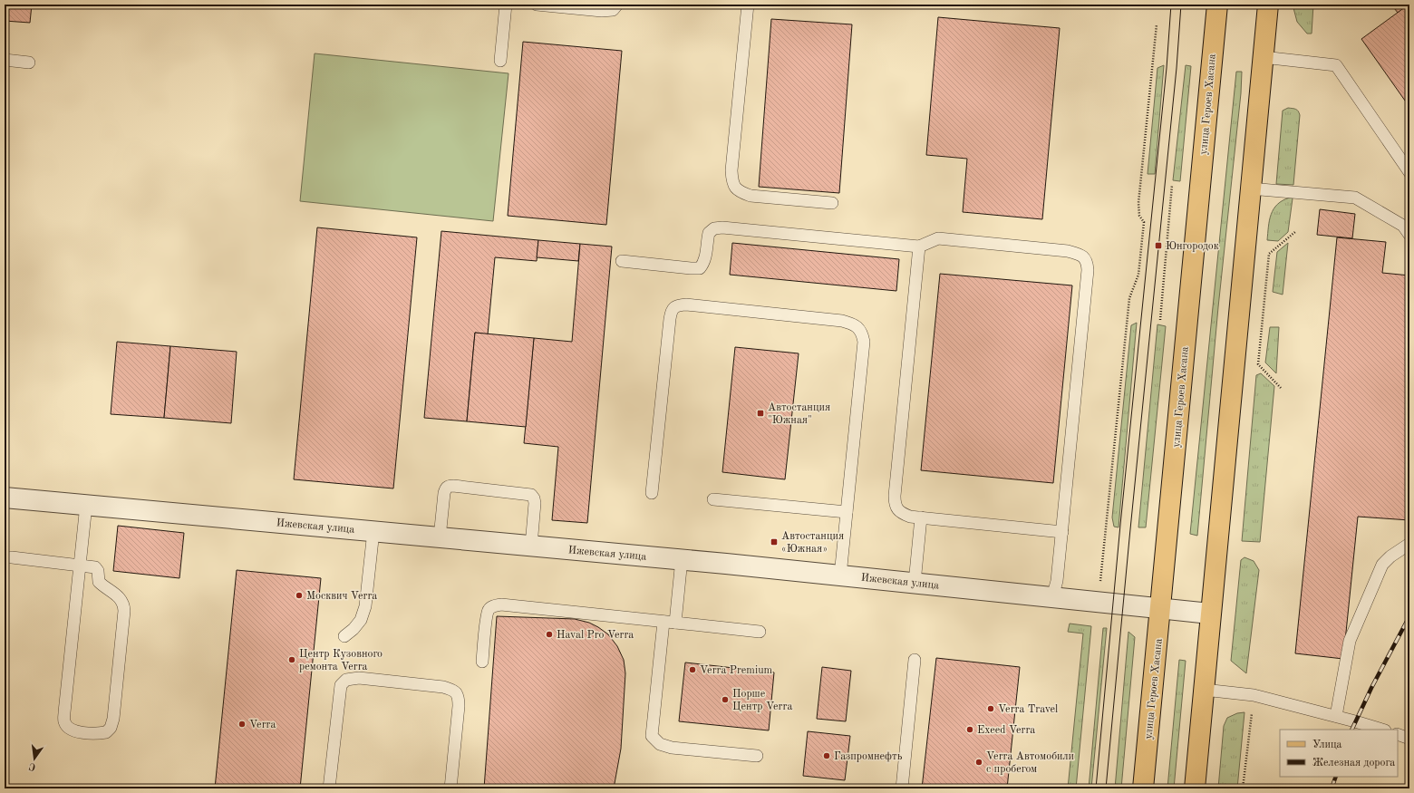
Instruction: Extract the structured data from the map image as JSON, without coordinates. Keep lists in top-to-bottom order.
{
  "streets": {
    "main road": ["улица Героев Хасана"],
    "street": ["Ижевская улица"]
  },
  "crossings": [
    ["улица Героев Хасана", "Ижевская улица"]
  ],
  "places": {
    "transit": ["Юнгородок", "Автостанция \"Южная\"", "Автостанция «Южная»"],
    "other": [
      "Москвич Verra",
      "Haval Pro Verra",
      "Центр Кузовного ремонта Verra",
      "Verra Premium",
      "Порше Центр Verra",
      "Verra Travel",
      "Verra",
      "Exeed Verra",
      "Газпромнефть",
      "Verra Автомобили с пробегом"
    ]
  },
  "legend": ["Улица", "Железная дорога"],
  "north": "bottom"
}
